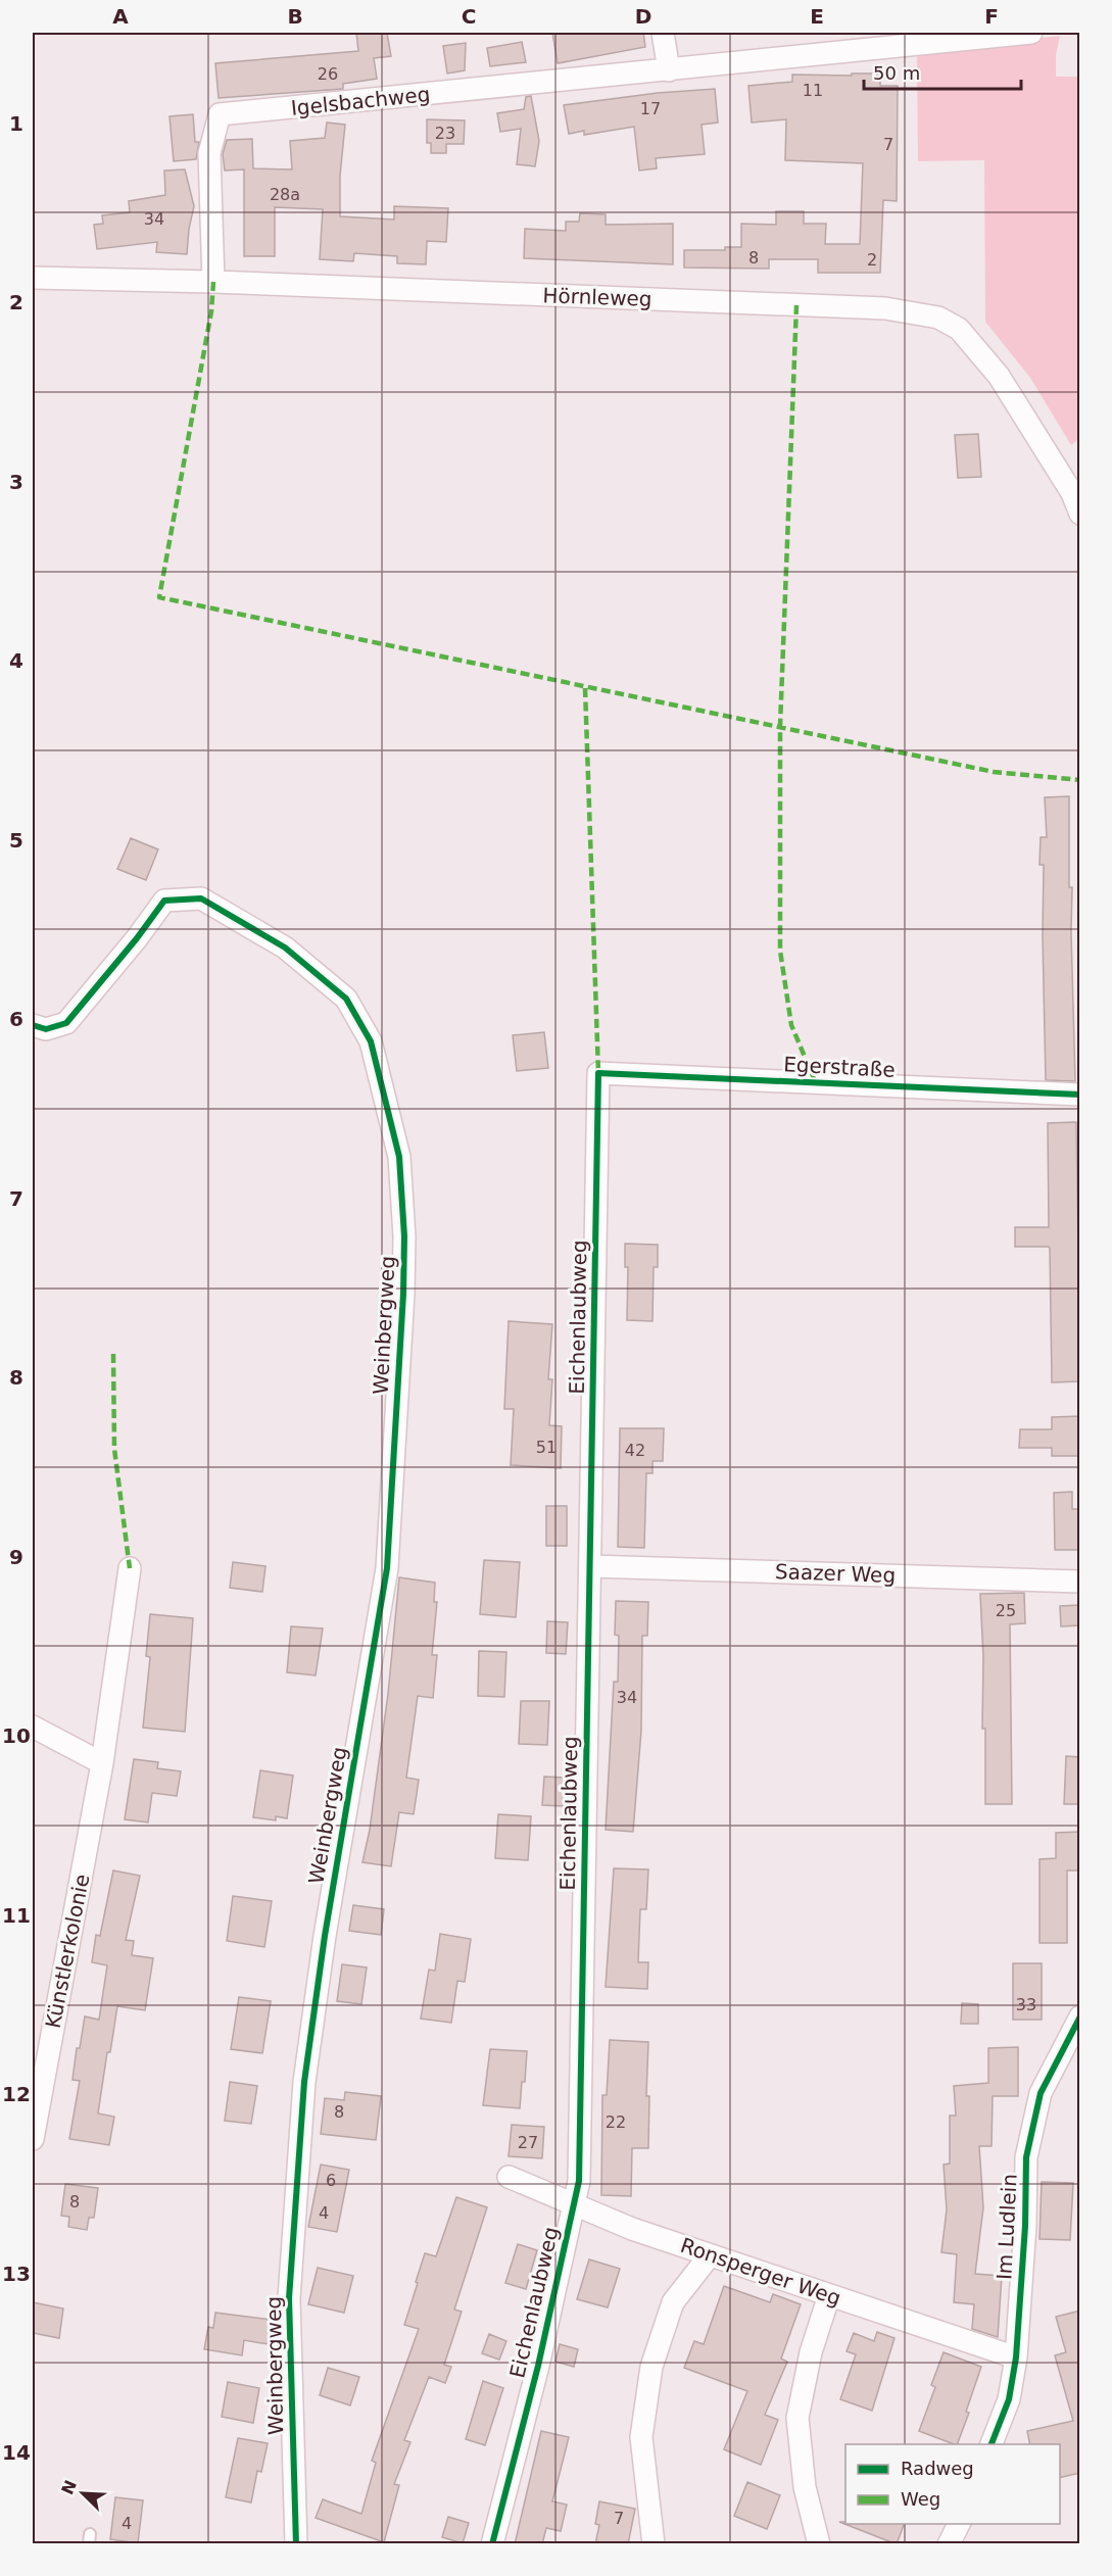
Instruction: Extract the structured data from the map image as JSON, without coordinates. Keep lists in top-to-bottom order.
{
  "streets": {
    "street": [
      "Igelsbachweg",
      "Hörnleweg",
      "Egerstraße",
      "Eichenlaubweg",
      "Weinbergweg",
      "Saazer Weg",
      "Künstlerkolonie",
      "Im Ludlein",
      "Ronsperger Weg"
    ]
  },
  "crossings": [
    ["Igelsbachweg", "Hörnleweg"],
    ["Egerstraße", "Eichenlaubweg"],
    ["Eichenlaubweg", "Saazer Weg"],
    ["Eichenlaubweg", "Ronsperger Weg"],
    ["Im Ludlein", "Ronsperger Weg"]
  ],
  "house_numbers": [
    "26",
    "11",
    "17",
    "23",
    "7",
    "28a",
    "34",
    "8",
    "2",
    "51",
    "42",
    "25",
    "34",
    "33",
    "8",
    "22",
    "27",
    "6",
    "8",
    "4",
    "7",
    "4"
  ],
  "legend": ["Radweg", "Weg"],
  "scale_bar": "50 m",
  "north": "top left",
  "grid": {
    "columns": [
      "A",
      "B",
      "C",
      "D",
      "E",
      "F"
    ],
    "rows": [
      "1",
      "2",
      "3",
      "4",
      "5",
      "6",
      "7",
      "8",
      "9",
      "10",
      "11",
      "12",
      "13",
      "14"
    ]
  }
}
